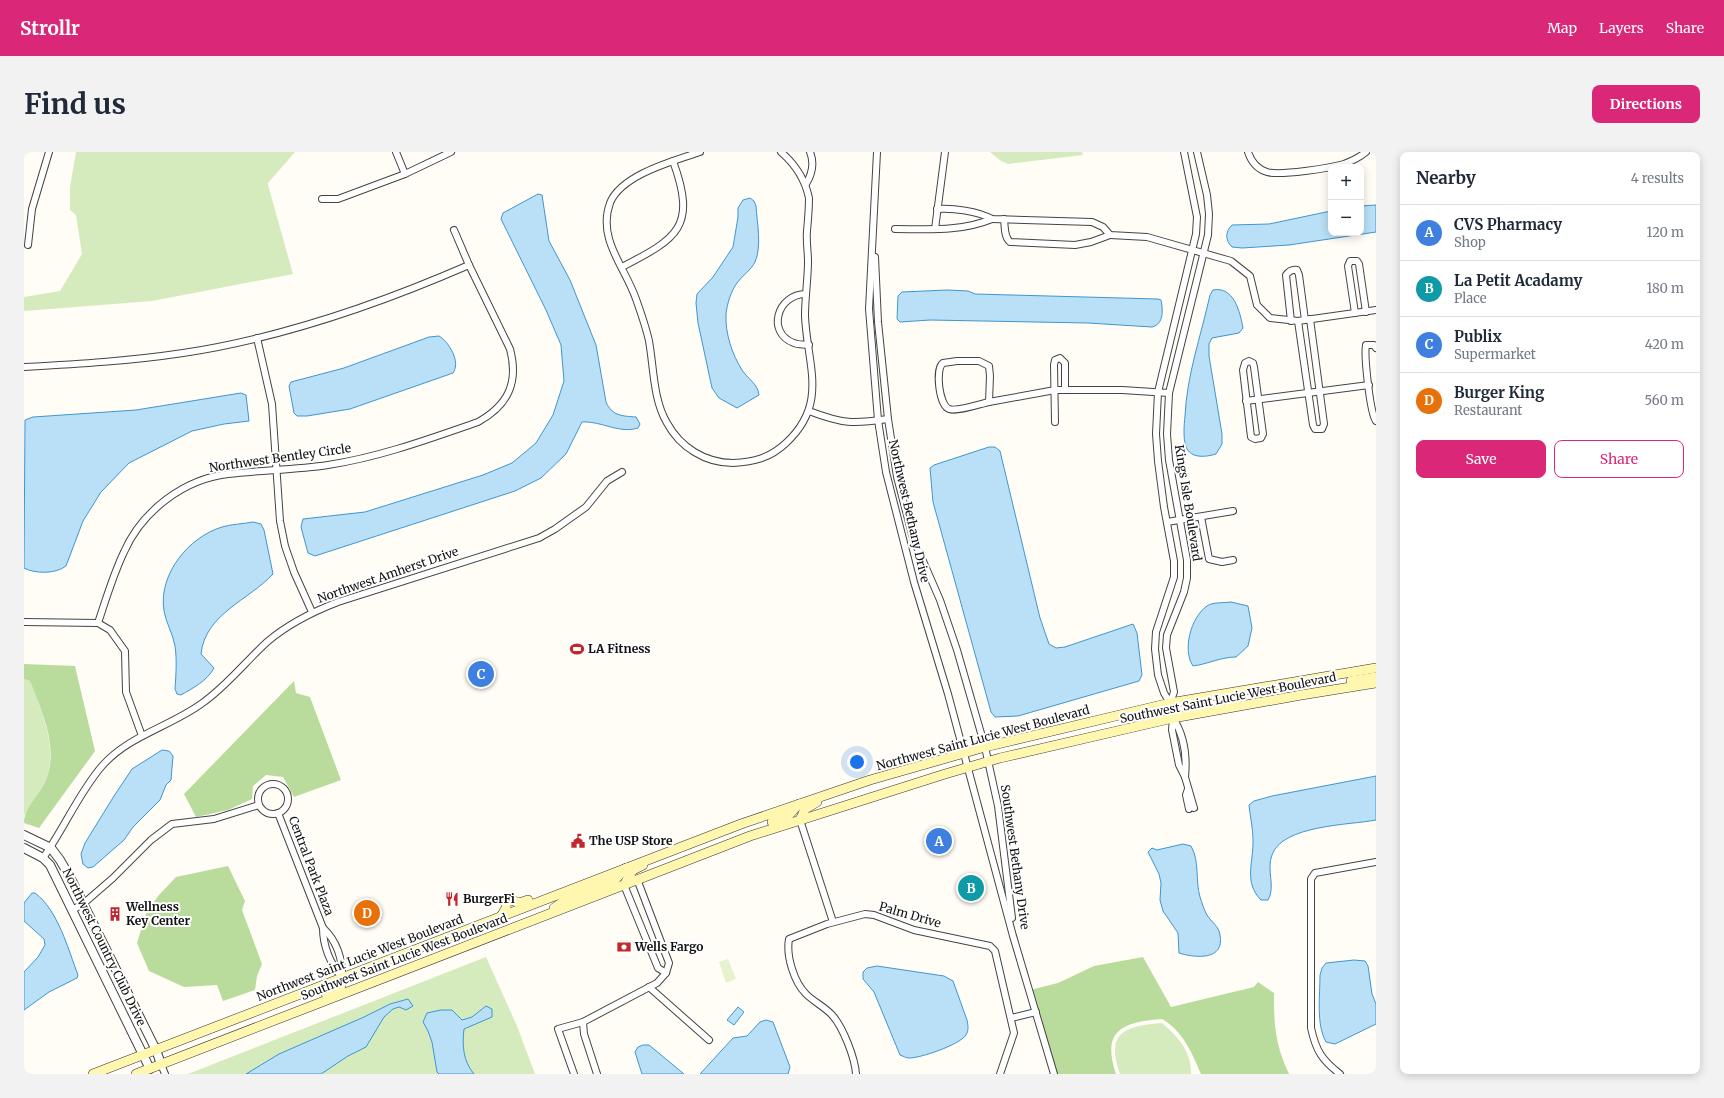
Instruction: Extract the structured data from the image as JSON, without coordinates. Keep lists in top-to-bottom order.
{
  "streets": {
    "main road": ["Southwest Saint Lucie West Boulevard", "Northwest Saint Lucie West Boulevard"],
    "street": [
      "Northwest Bentley Circle",
      "Kings Isle Boulevard",
      "Northwest Bethany Drive",
      "Northwest Amherst Drive",
      "Southwest Bethany Drive",
      "Central Park Plaza",
      "Palm Drive",
      "Northwest Country Club Drive"
    ]
  },
  "crossings": [
    ["Kings Isle Boulevard", "Northwest Saint Lucie West Boulevard"],
    ["Northwest Bethany Drive", "Northwest Saint Lucie West Boulevard"],
    ["Northwest Bethany Drive", "Southwest Bethany Drive"],
    ["Northwest Amherst Drive", "Northwest Country Club Drive"],
    ["Southwest Saint Lucie West Boulevard", "Southwest Bethany Drive"],
    ["Southwest Saint Lucie West Boulevard", "Northwest Country Club Drive"],
    ["Northwest Saint Lucie West Boulevard", "Southwest Bethany Drive"],
    ["Northwest Saint Lucie West Boulevard", "Central Park Plaza"],
    ["Northwest Saint Lucie West Boulevard", "Northwest Country Club Drive"]
  ],
  "places": {
    "sports": ["LA Fitness"],
    "public building": ["The USP Store"],
    "restaurant": ["BurgerFi"],
    "building": ["Wellness Key Center"],
    "bank": ["Wells Fargo"]
  },
  "page": {
    "header": "Strollr",
    "nav": ["Map", "Layers", "Share"],
    "buttons": [
      "Directions",
      ["Save", "Share"]
    ],
    "title": "Find us",
    "heading": ["Nearby", "4 results"],
    "map_buttons": ["+", "−"],
    "list": [
      {
        "mark": "A",
        "name": "CVS Pharmacy",
        "note": "Shop",
        "value": "120 m"
      },
      {
        "mark": "B",
        "name": "La Petit Acadamy",
        "note": "Place",
        "value": "180 m"
      },
      {
        "mark": "C",
        "name": "Publix",
        "note": "Supermarket",
        "value": "420 m"
      },
      {
        "mark": "D",
        "name": "Burger King",
        "note": "Restaurant",
        "value": "560 m"
      }
    ],
    "pins": [
      "C",
      "A",
      "B",
      "D"
    ]
  }
}
